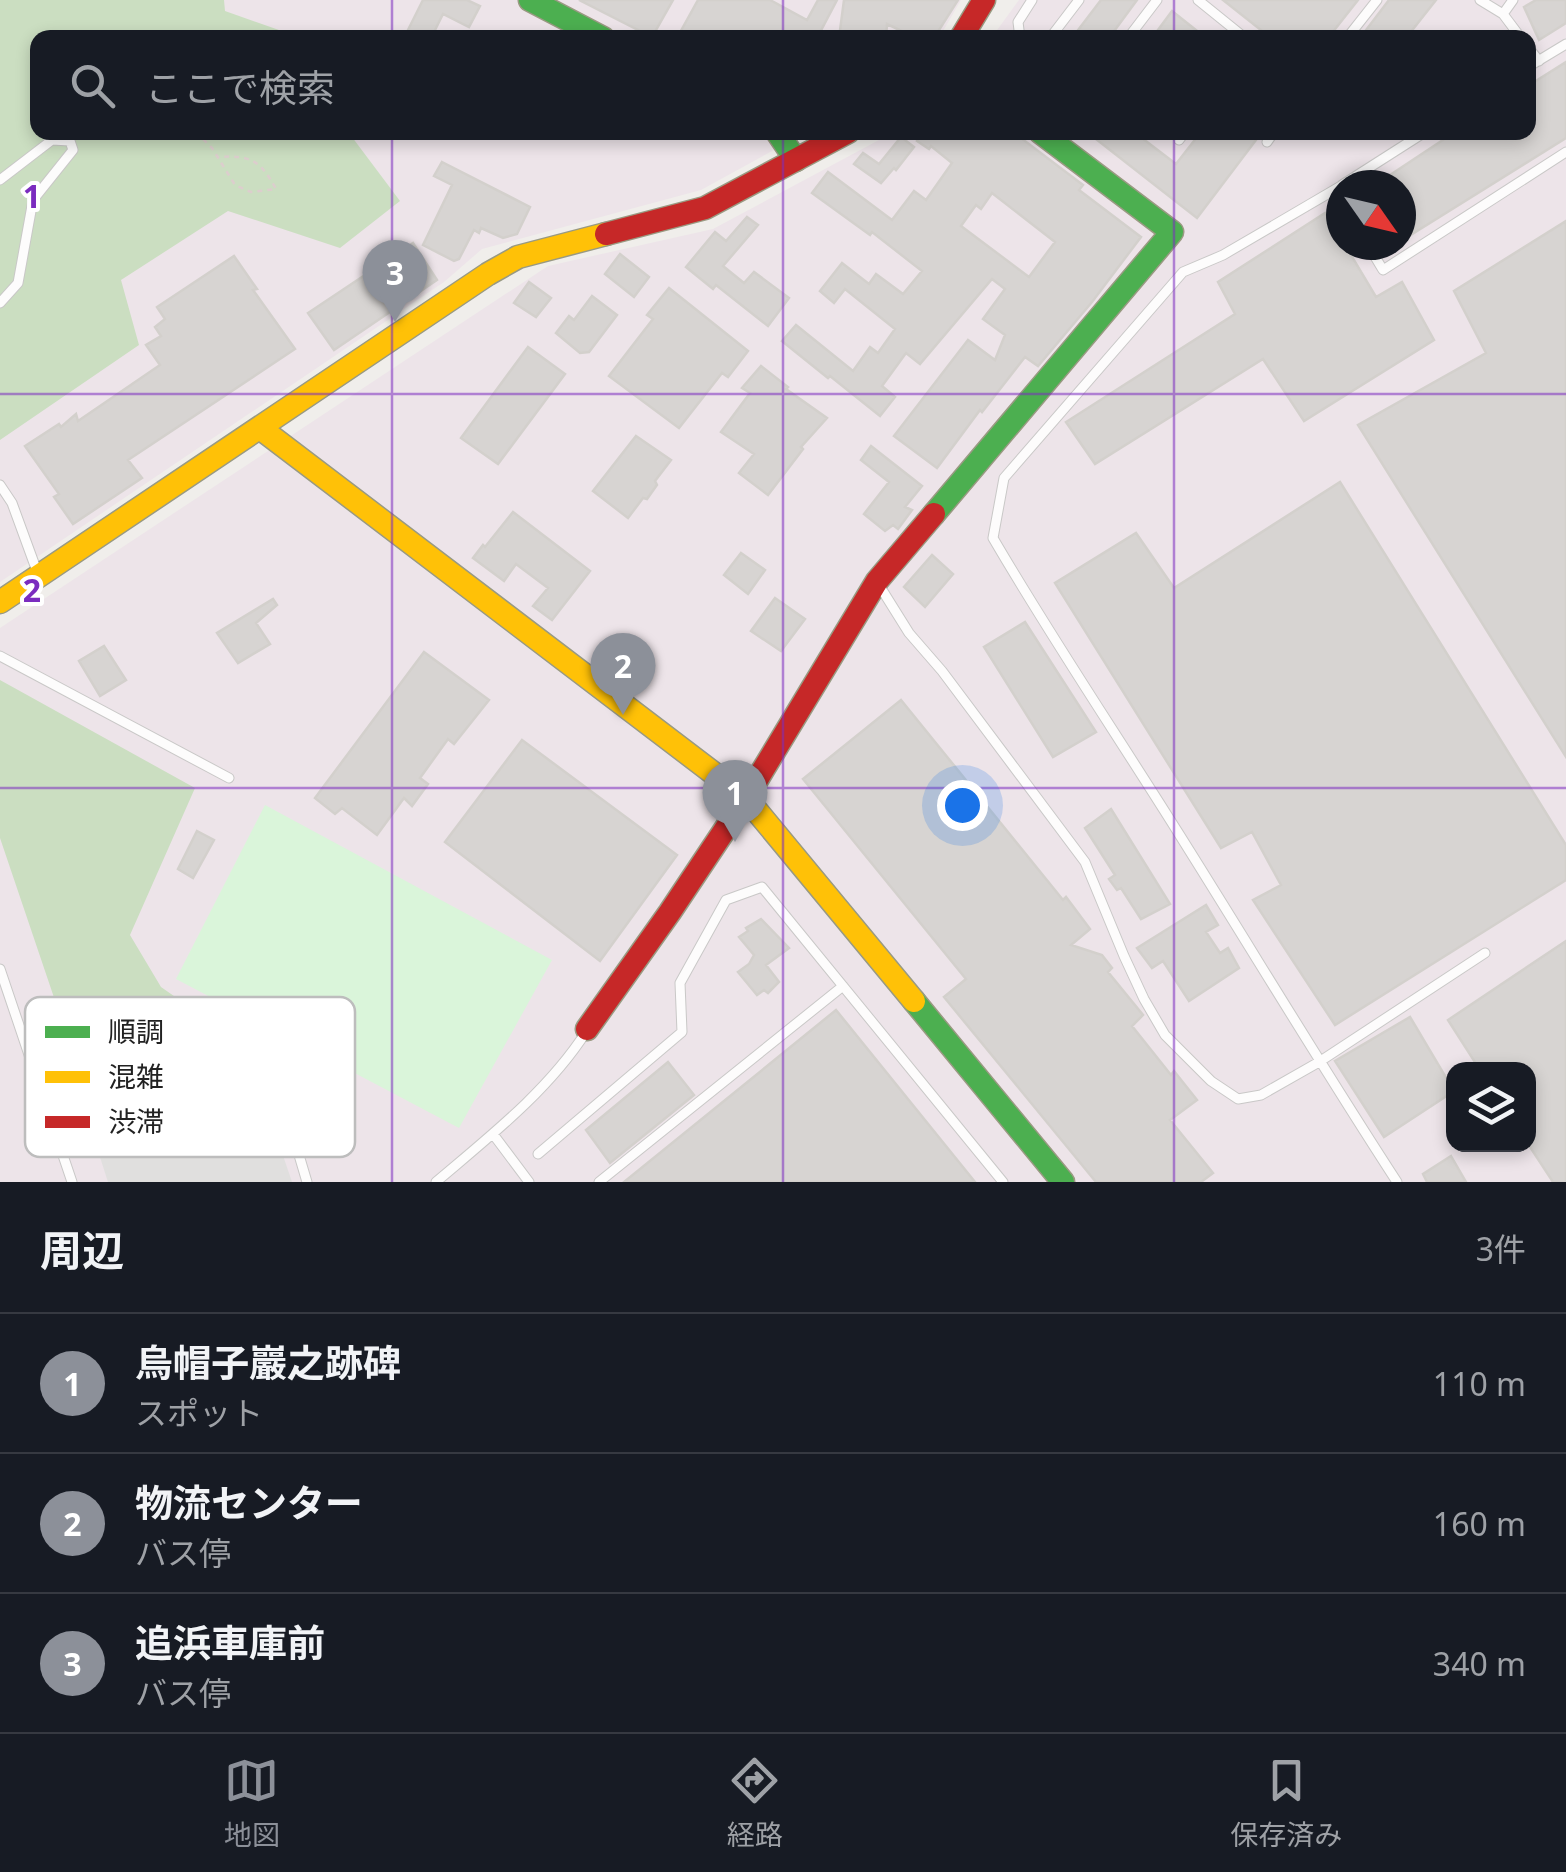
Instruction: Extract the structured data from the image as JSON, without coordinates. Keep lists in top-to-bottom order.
{
  "legend": ["順調", "混雑", "渋滞"],
  "north": "bottom right",
  "page": {
    "search": "ここで検索",
    "pins": ["3", "2", "1"],
    "heading": ["周辺", "3件"],
    "list": [
      {
        "mark": "1",
        "name": "烏帽子巖之跡碑",
        "note": "スポット",
        "value": "110 m"
      },
      {
        "mark": "2",
        "name": "物流センター",
        "note": "バス停",
        "value": "160 m"
      },
      {
        "mark": "3",
        "name": "追浜車庫前",
        "note": "バス停",
        "value": "340 m"
      }
    ],
    "nav": ["地図", "経路", "保存済み"]
  },
  "grid": {
    "rows": ["1", "2"]
  }
}
